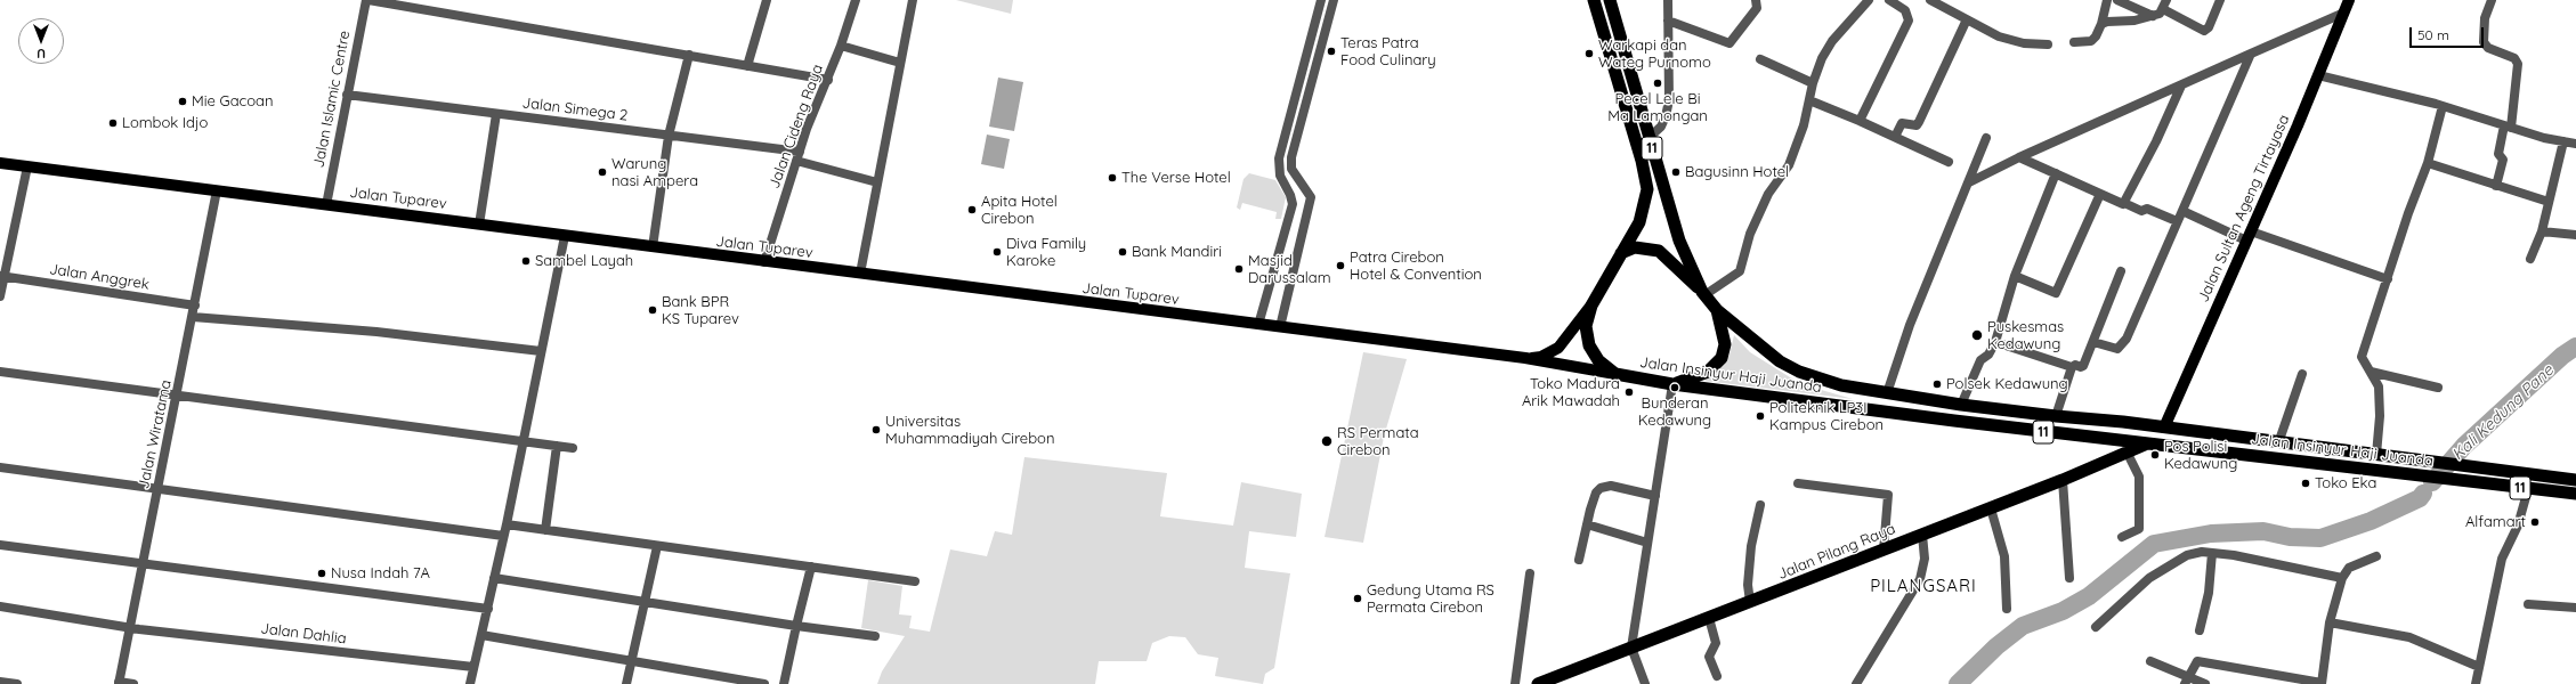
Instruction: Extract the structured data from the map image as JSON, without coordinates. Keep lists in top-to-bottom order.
{
  "streets": {
    "highway": ["11", "Jalan Insinyur Haji Juanda", "Jalan Pilang Raya"],
    "main road": ["Jalan Tuparev", "Jalan Sultan Ageng Tirtayasa"],
    "street": [
      "Jalan Islamic Centre",
      "Jalan Simega 2",
      "Jalan Cideng Raya",
      "Jalan Anggrek",
      "Jalan Wiratama",
      "Jalan Dahlia"
    ]
  },
  "crossings": [
    ["Jalan Islamic Centre", "Jalan Simega 2"],
    ["Jalan Islamic Centre", "Jalan Tuparev"],
    ["Jalan Simega 2", "Jalan Cideng Raya"],
    ["Jalan Cideng Raya", "Jalan Tuparev"],
    ["11", "Jalan Tuparev"],
    ["11", "Jalan Insinyur Haji Juanda"],
    ["Jalan Tuparev", "Jalan Insinyur Haji Juanda"],
    ["Jalan Tuparev", "Jalan Wiratama"],
    ["Jalan Sultan Ageng Tirtayasa", "Jalan Insinyur Haji Juanda"],
    ["Jalan Anggrek", "Jalan Wiratama"],
    ["Jalan Insinyur Haji Juanda", "Jalan Pilang Raya"],
    ["Jalan Wiratama", "Jalan Dahlia"]
  ],
  "districts": ["PILANGSARI"],
  "water": ["Kali Kedung Pane"],
  "places": [
    "Teras Patra Food Culinary",
    "Warkapi dan Wateg Purnomo",
    "Pecel Lele Bi Ma Lamongan",
    "Mie Gacoan",
    "Lombok Idjo",
    "Warung nasi Ampera",
    "Bagusinn Hotel",
    "The Verse Hotel",
    "Apita Hotel Cirebon",
    "Diva Family Karoke",
    "Bank Mandiri",
    "Sambel Layah",
    "Patra Cirebon Hotel & Convention",
    "Masjid Darussalam",
    "Bank BPR KS Tuparev",
    "Puskesmas Kedawung",
    "Polsek Kedawung",
    "Bunderan Kedawung",
    "Toko Madura Arik Mawadah",
    "Politeknik LP3I Kampus Cirebon",
    "Universitas Muhammadiyah Cirebon",
    "RS Permata Cirebon",
    "Pos Polisi Kedawung",
    "Toko Eka",
    "Alfamart",
    "Nusa Indah 7A",
    "Gedung Utama RS Permata Cirebon"
  ],
  "scale_bar": "50 m",
  "north": "bottom"
}
